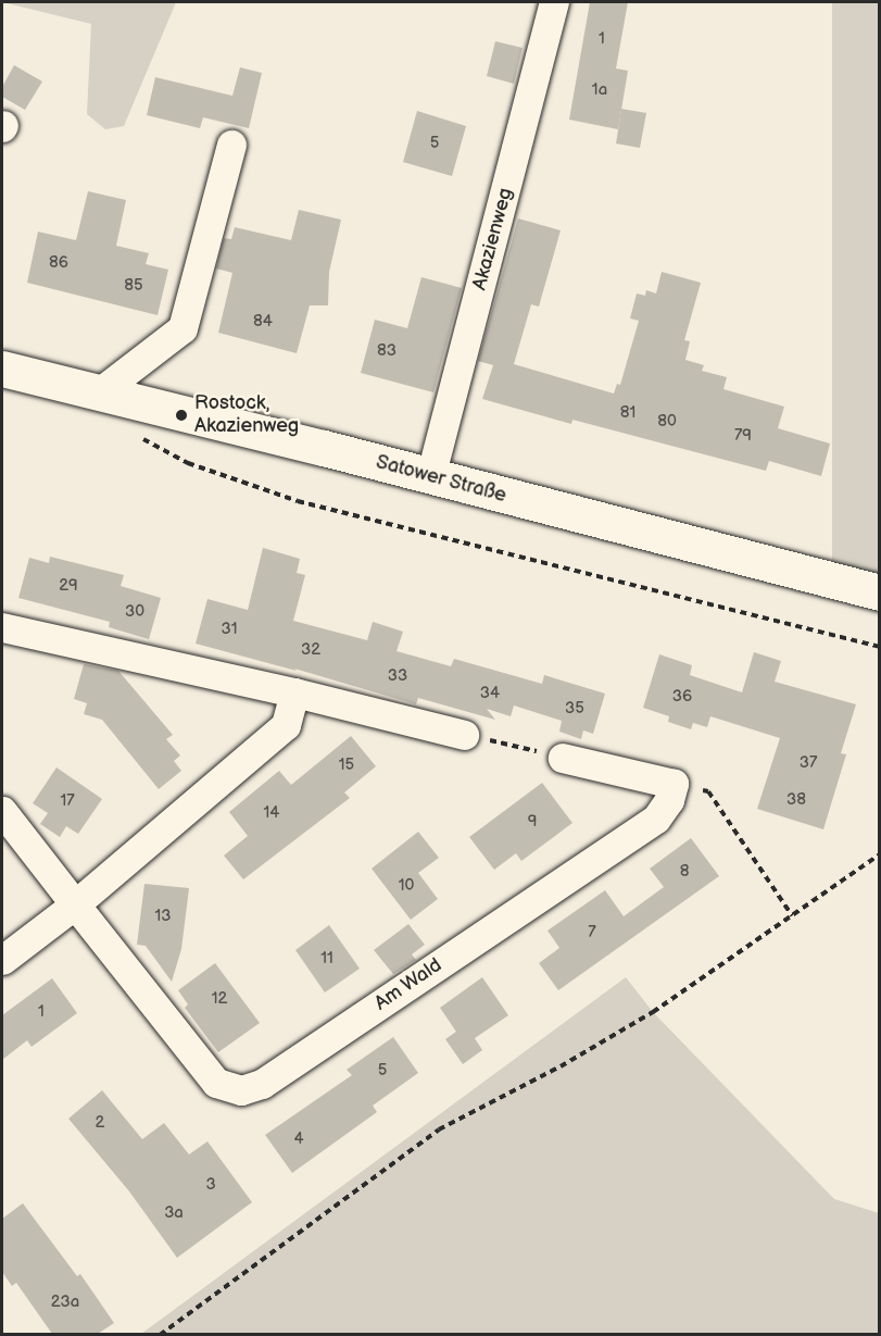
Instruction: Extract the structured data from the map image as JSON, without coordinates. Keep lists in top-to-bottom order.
{
  "streets": {
    "main road": ["Satower Straße"],
    "street": ["Akazienweg", "Am Wald"]
  },
  "crossings": [
    ["Akazienweg", "Satower Straße"]
  ],
  "places": ["Rostock, Akazienweg"],
  "house_numbers": [
    "1",
    "1a",
    "5",
    "86",
    "85",
    "84",
    "83",
    "81",
    "80",
    "79",
    "29",
    "30",
    "31",
    "32",
    "33",
    "34",
    "36",
    "35",
    "37",
    "15",
    "38",
    "17",
    "14",
    "9",
    "8",
    "10",
    "13",
    "7",
    "11",
    "12",
    "1",
    "5",
    "2",
    "4",
    "3",
    "3a",
    "23a"
  ]
}
